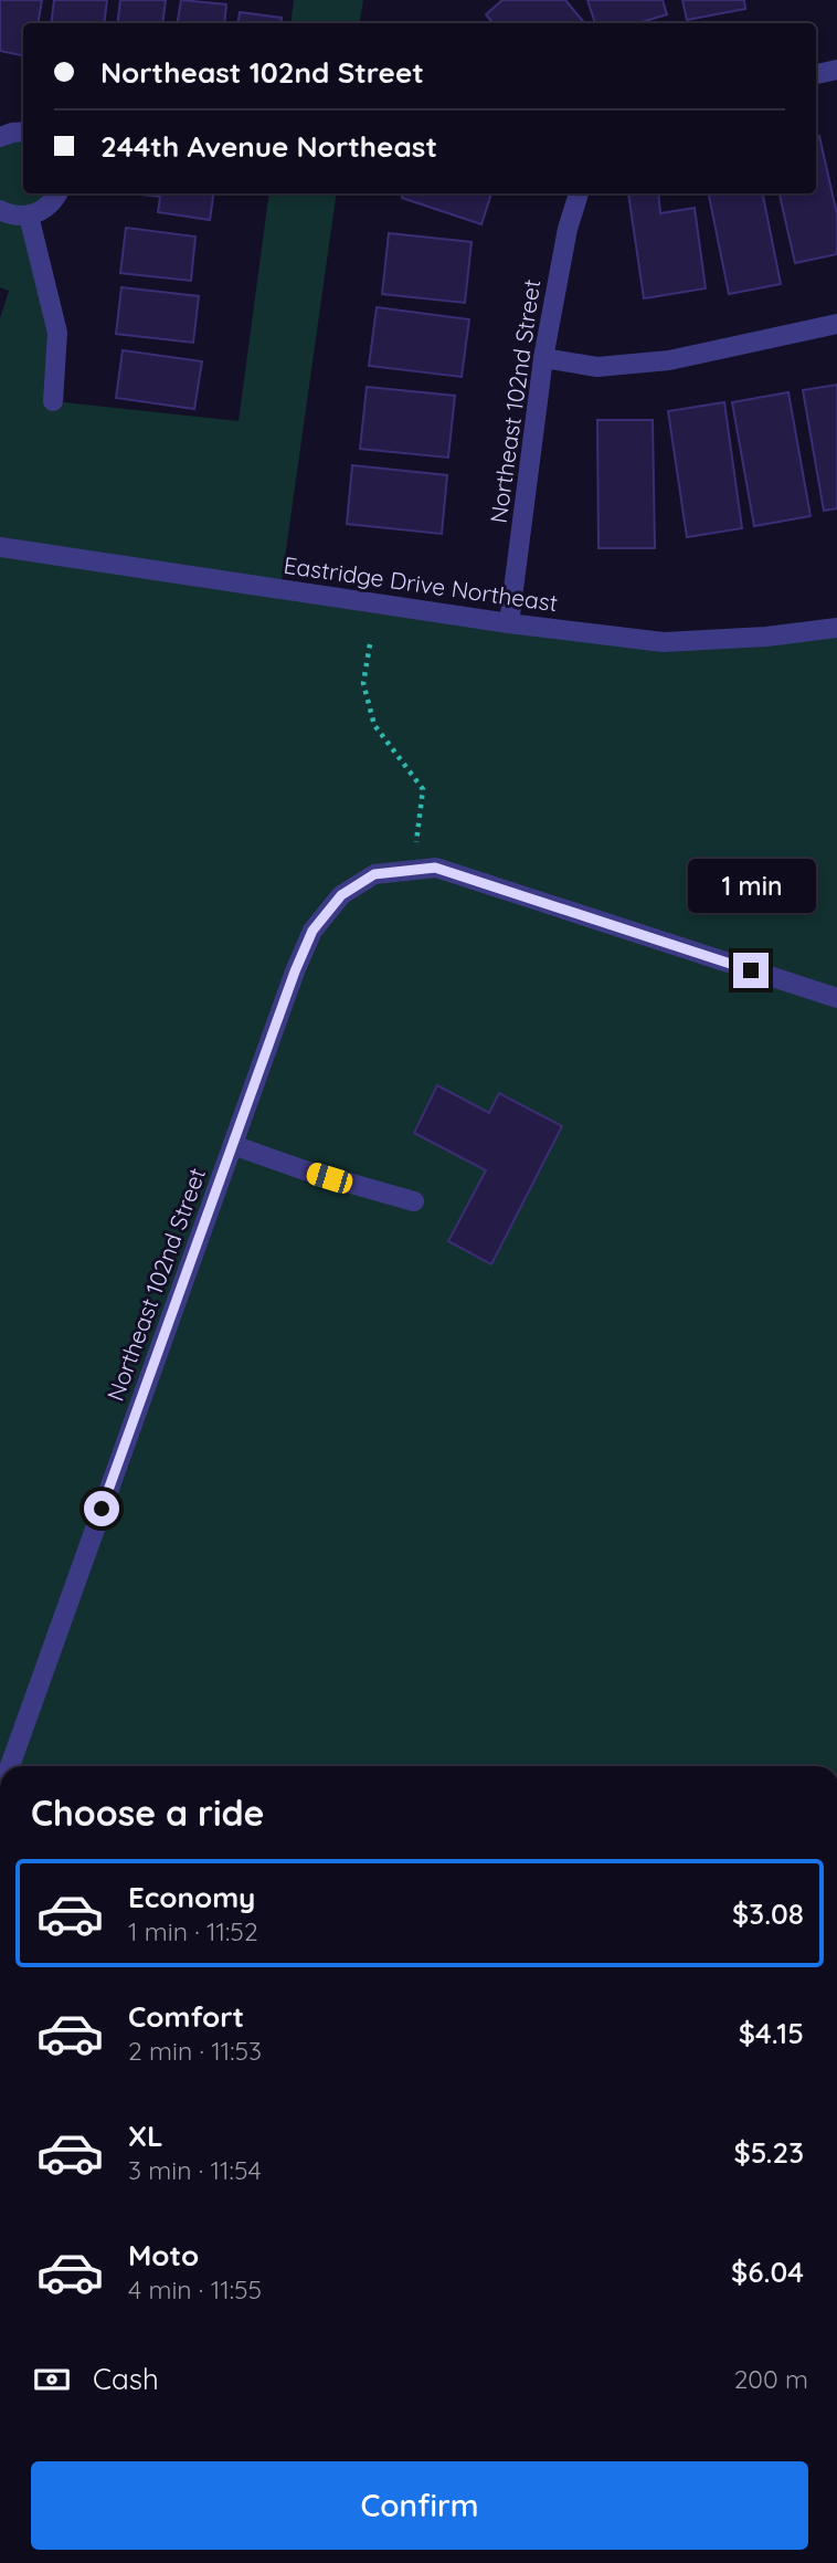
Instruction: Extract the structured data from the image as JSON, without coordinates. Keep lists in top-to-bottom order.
{
  "streets": {
    "street": ["Northeast 102nd Street", "Eastridge Drive Northeast"]
  },
  "crossings": [
    ["Northeast 102nd Street", "Eastridge Drive Northeast"]
  ],
  "page": {
    "banner": ["Northeast 102nd Street", "244th Avenue Northeast"],
    "bubble": "1 min",
    "heading": "Choose a ride",
    "list": [
      {
        "name": "Economy",
        "note": "1 min · 11:52",
        "value": "$3.08"
      },
      {
        "name": "Comfort",
        "note": "2 min · 11:53",
        "value": "$4.15"
      },
      {
        "name": "XL",
        "note": "3 min · 11:54",
        "value": "$5.23"
      },
      {
        "name": "Moto",
        "note": "4 min · 11:55",
        "value": "$6.04"
      }
    ],
    "pay": ["Cash", "200 m"],
    "buttons": "Confirm"
  }
}
